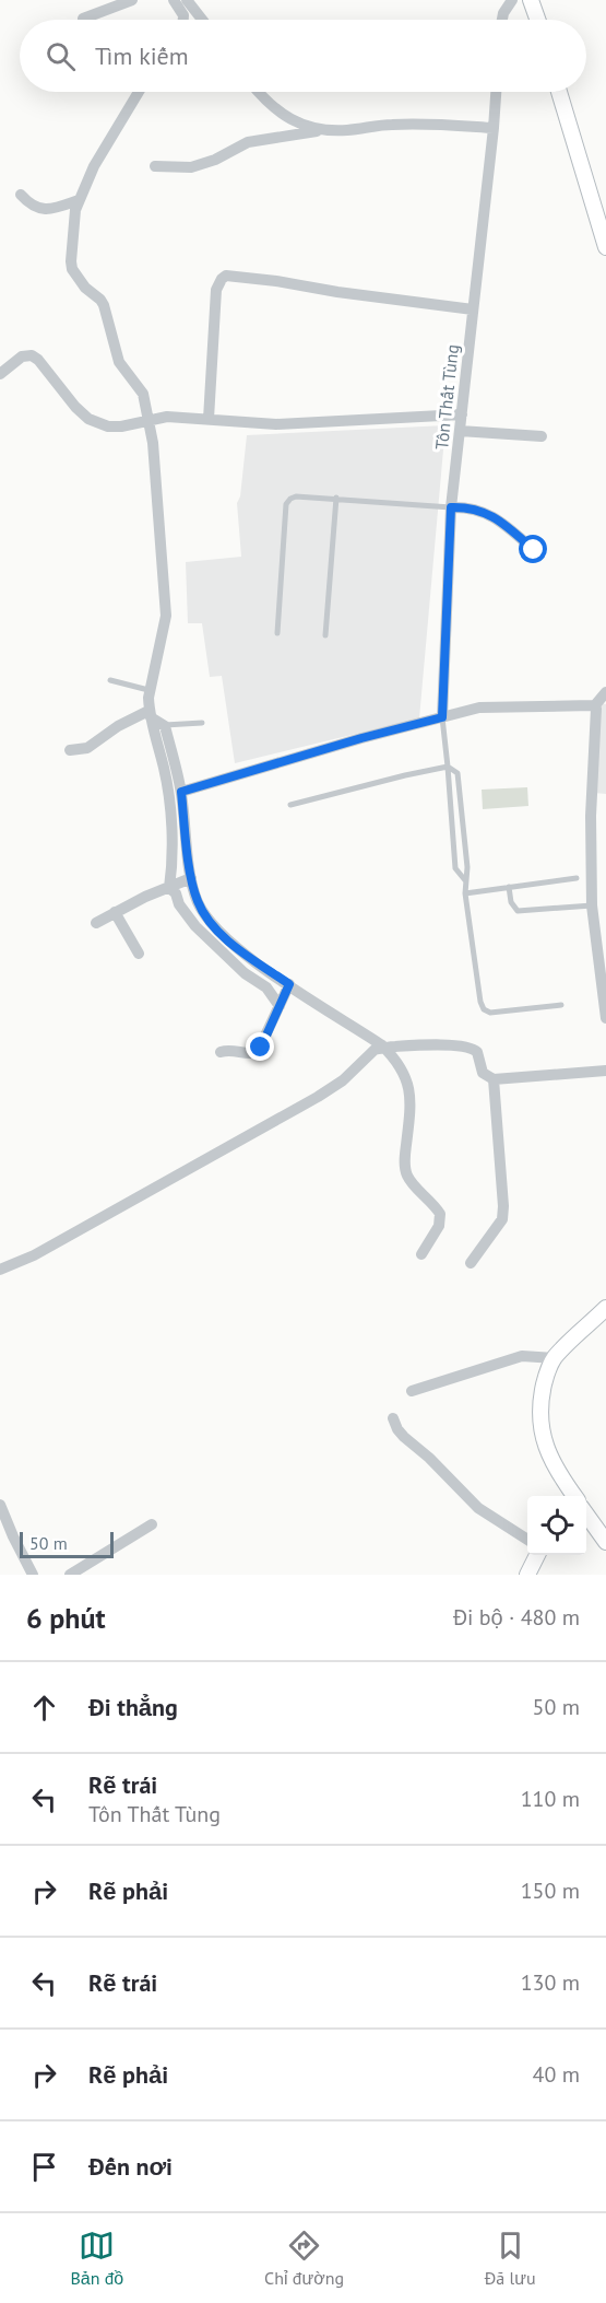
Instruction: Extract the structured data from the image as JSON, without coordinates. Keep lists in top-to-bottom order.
{
  "streets": {
    "street": ["Tôn Thất Tùng"]
  },
  "scale_bar": "50 m",
  "page": {
    "search": "Tìm kiếm",
    "scale": "50 m",
    "heading": ["6 phút", "Đi bộ · 480 m"],
    "list": [
      ["Đi thẳng", "50 m"],
      ["Rẽ trái", "Tôn Thất Tùng", "110 m"],
      ["Rẽ phải", "150 m"],
      ["Rẽ trái", "130 m"],
      ["Rẽ phải", "40 m"],
      "Đến nơi"
    ],
    "nav": ["Bản đồ", "Chỉ đường", "Đã lưu"]
  }
}
